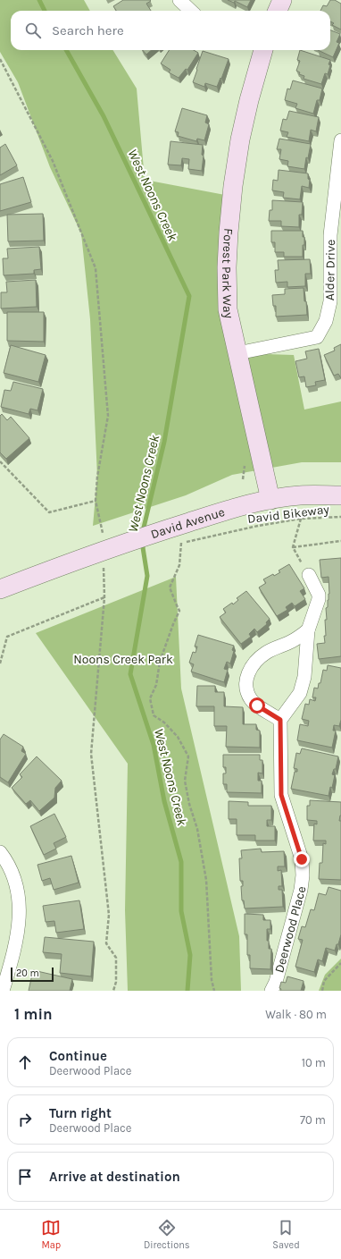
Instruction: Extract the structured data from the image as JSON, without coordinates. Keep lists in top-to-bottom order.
{
  "streets": {
    "street": [
      "Alder Drive",
      "Forest Park Way",
      "David Avenue",
      "Deerwood Place"
    ],
    "path": ["David Bikeway"]
  },
  "crossings": [
    ["Alder Drive", "Forest Park Way"],
    ["Forest Park Way", "David Avenue"],
    ["David Bikeway", "David Avenue"]
  ],
  "water": ["West Noons Creek"],
  "parks": ["Noons Creek Park"],
  "scale_bar": "20 m",
  "page": {
    "search": "Search here",
    "scale": "20 m",
    "heading": ["1 min", "Walk · 80 m"],
    "list": [
      ["Continue", "Deerwood Place", "10 m"],
      ["Turn right", "Deerwood Place", "70 m"],
      "Arrive at destination"
    ],
    "nav": ["Map", "Directions", "Saved"]
  }
}
